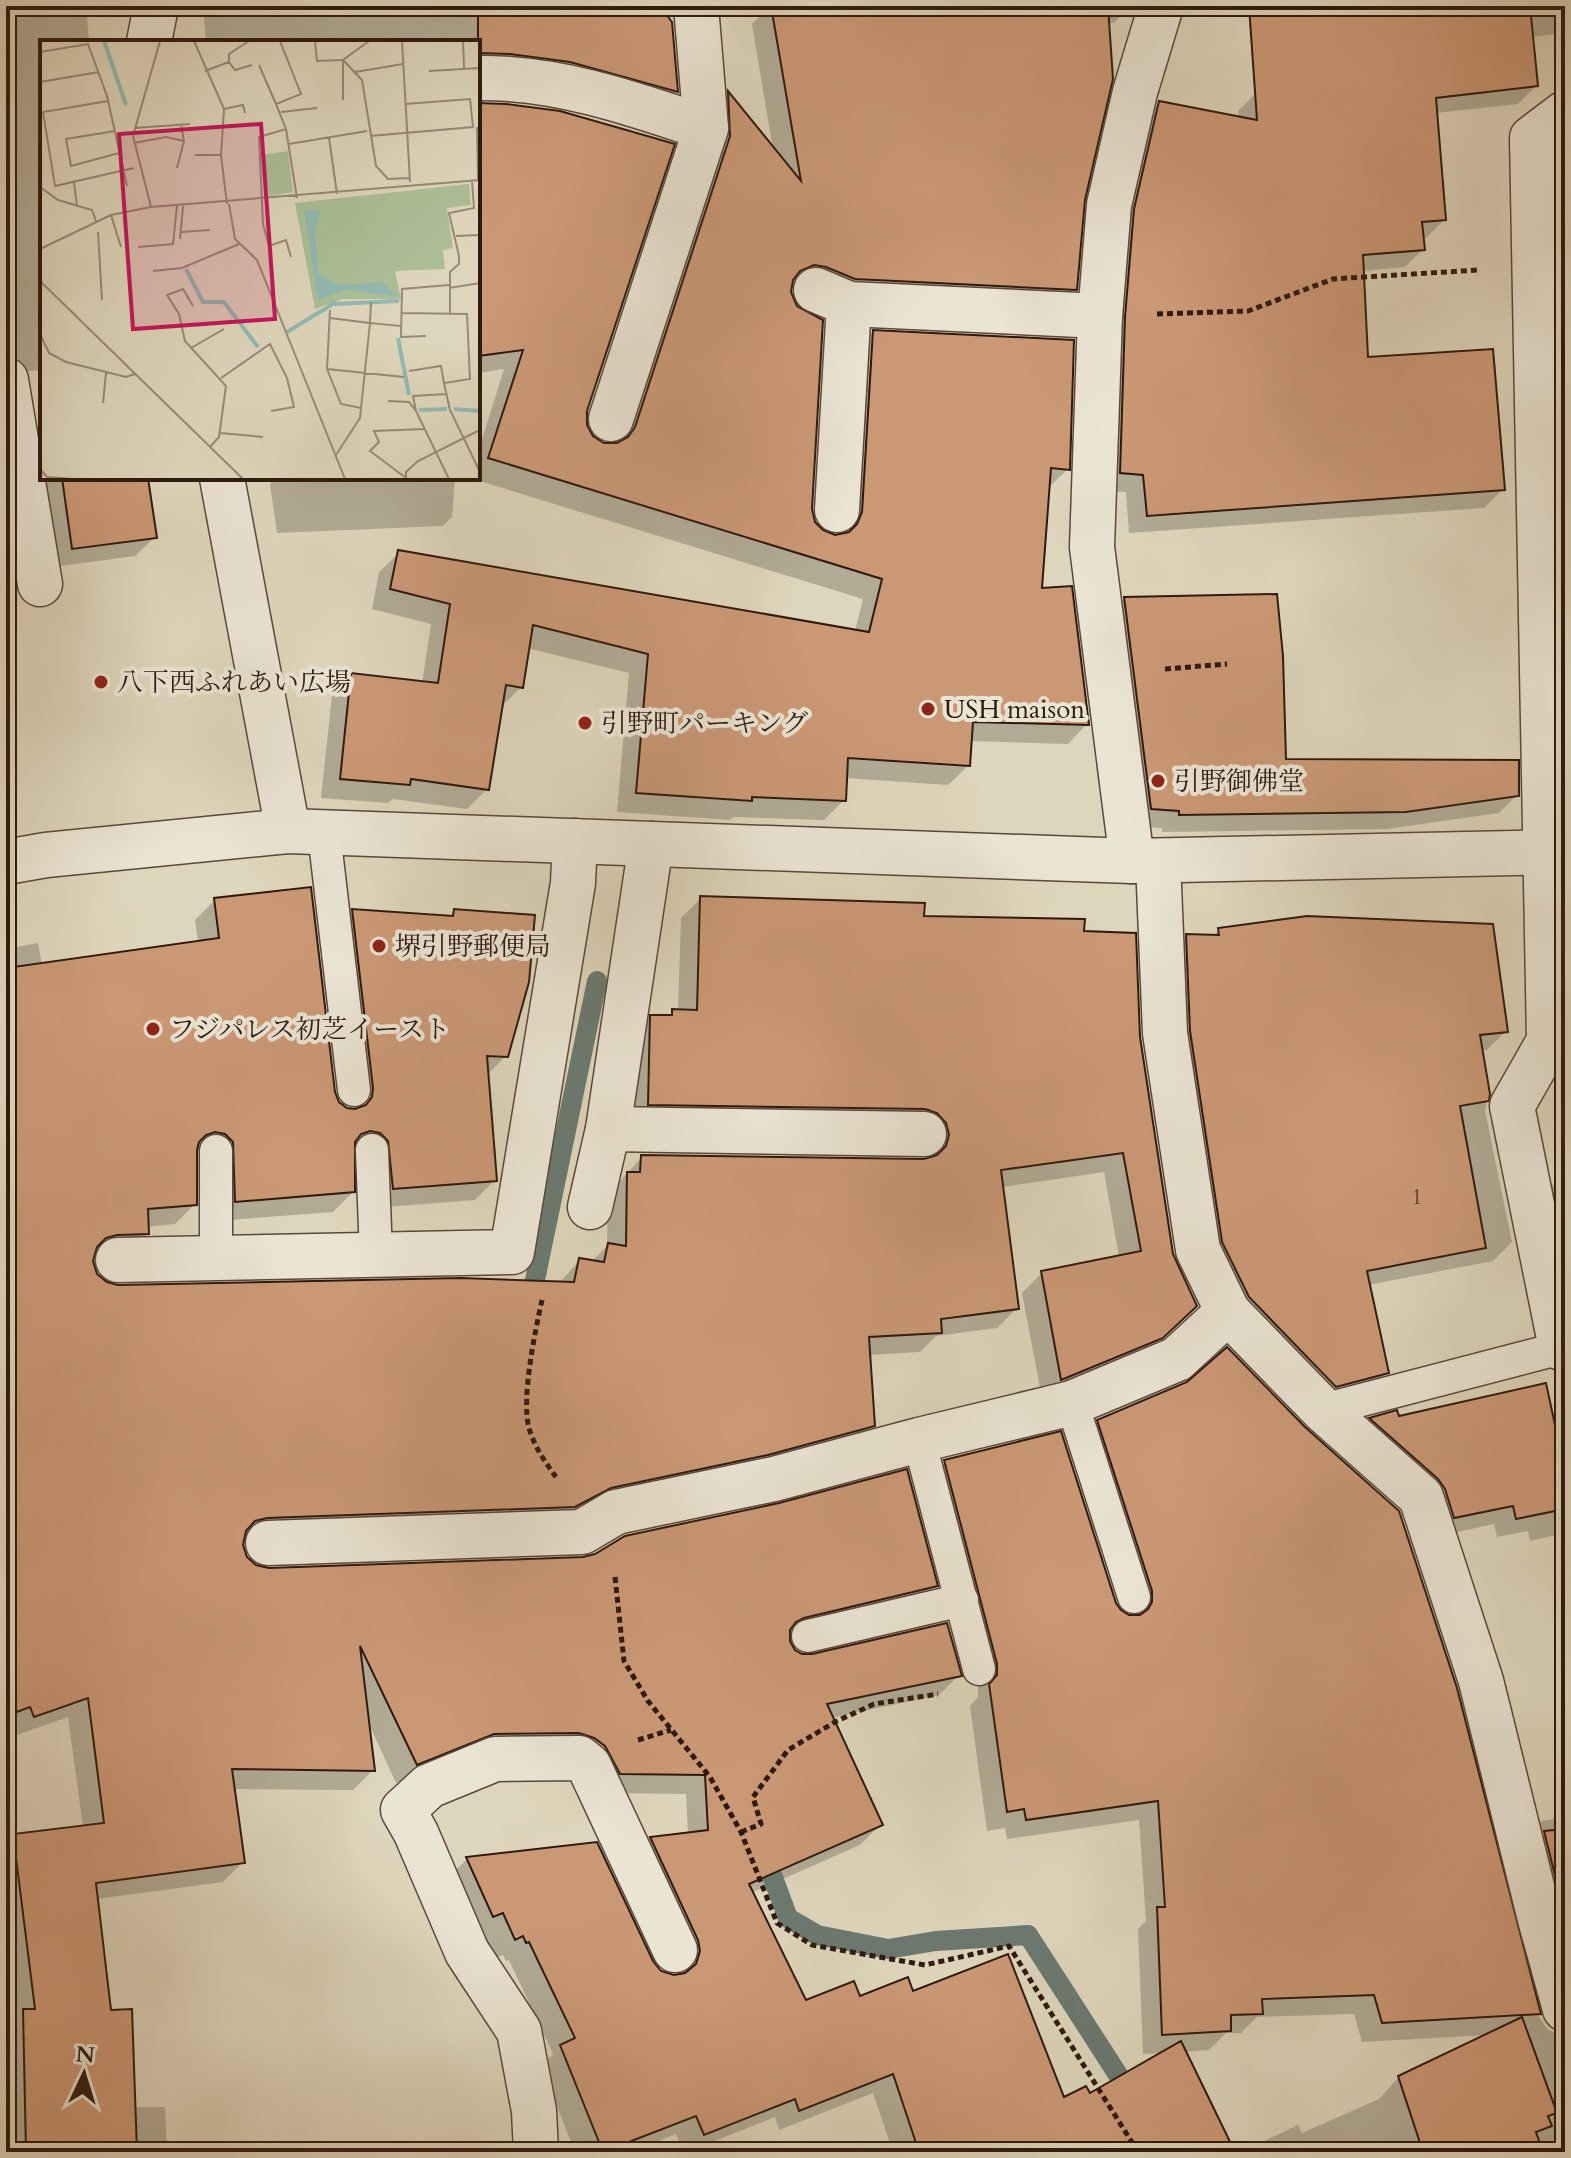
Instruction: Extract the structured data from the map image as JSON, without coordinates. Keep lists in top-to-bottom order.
{
  "places": [
    "八下西ふれあい広場",
    "USH maison",
    "引野町パーキング",
    "引野御佛堂",
    "堺引野郵便局",
    "フジパレス初芝イースト"
  ],
  "house_numbers": ["1"],
  "north": "top"
}
